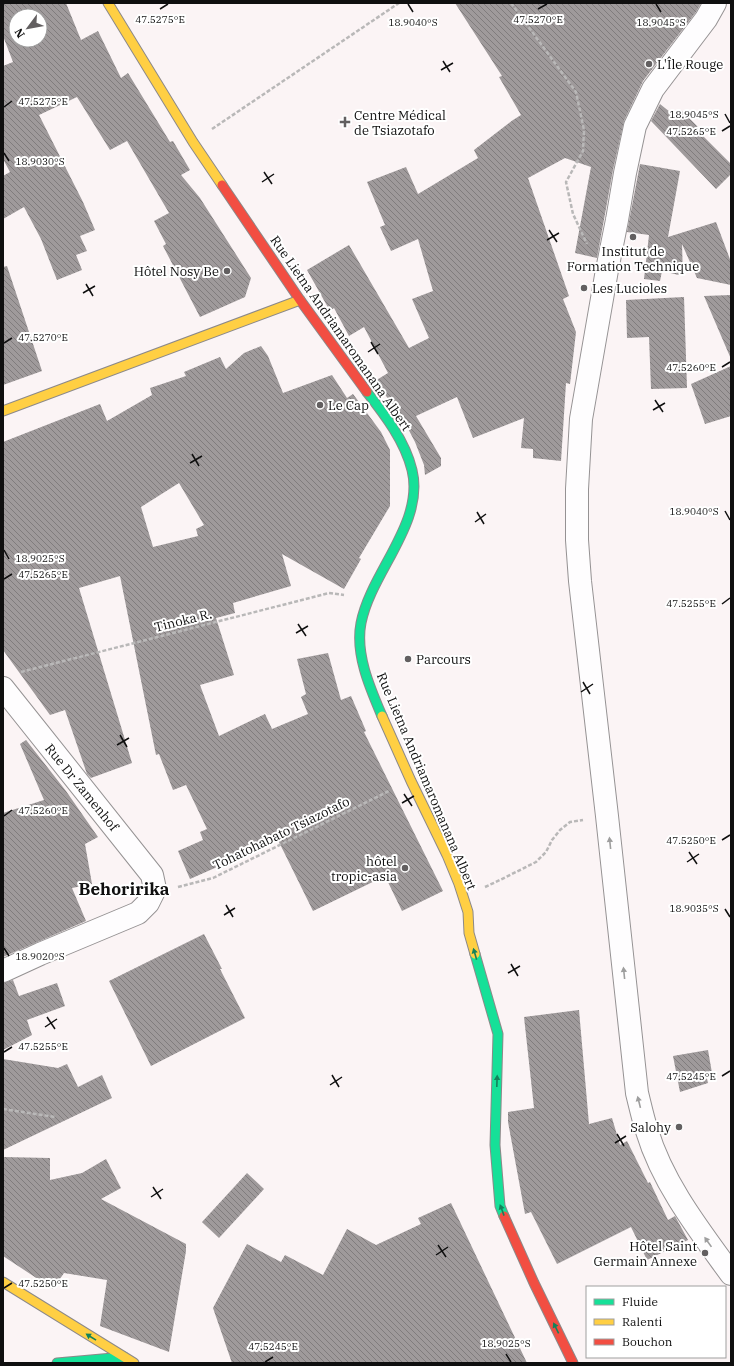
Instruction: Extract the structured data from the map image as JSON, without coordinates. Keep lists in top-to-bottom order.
{
  "streets": {
    "street": ["Rue Lietna Andriamaromanana Albert", "Rue Dr Zamenhof"],
    "path": ["Tinoka R.", "Tohatohabato Tsiazotafo"]
  },
  "crossings": [
    ["Rue Lietna Andriamaromanana Albert", "Tinoka R."],
    ["Rue Lietna Andriamaromanana Albert", "Tohatohabato Tsiazotafo"],
    ["Rue Dr Zamenhof", "Tohatohabato Tsiazotafo"]
  ],
  "districts": ["Behoririka"],
  "places": {
    "other": [
      "L'Île Rouge",
      "Institut de Formation Technique",
      "Hôtel Nosy Be",
      "Les Lucioles",
      "Le Cap",
      "Parcours",
      "hôtel tropic-asia",
      "Salohy",
      "Hôtel Saint Germain Annexe"
    ],
    "health": ["Centre Médical de Tsiazotafo"]
  },
  "legend": ["Fluide", "Ralenti", "Bouchon"],
  "north": "bottom left",
  "coordinates": [
    "47.5275°E",
    "47.5270°E",
    "18.9045°S",
    "18.9040°S",
    "47.5265°E",
    "18.9030°S",
    "47.5260°E",
    "18.9025°S",
    "47.5255°E",
    "47.5250°E",
    "18.9035°S",
    "18.9020°S",
    "47.5245°E"
  ]
}
